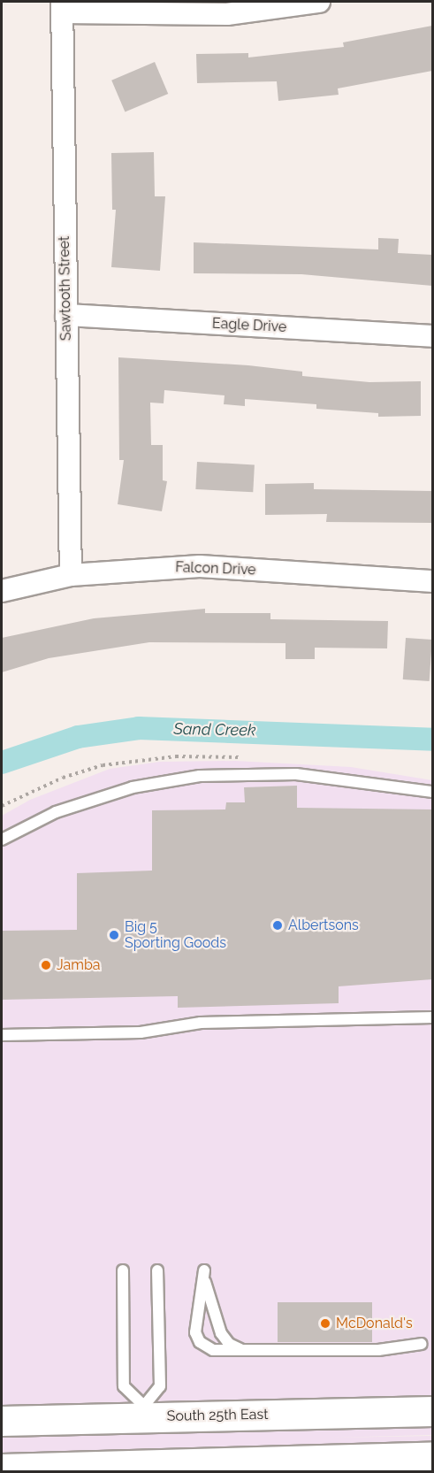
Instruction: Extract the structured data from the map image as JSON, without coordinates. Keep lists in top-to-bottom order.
{
  "streets": {
    "main road": ["South 25th East"],
    "street": ["Sawtooth Street", "Eagle Drive", "Falcon Drive"]
  },
  "crossings": [
    ["Sawtooth Street", "Eagle Drive"],
    ["Sawtooth Street", "Falcon Drive"]
  ],
  "water": ["Sand Creek"],
  "places": [
    "Albertsons",
    "Big 5 Sporting Goods",
    "Jamba",
    "McDonald's"
  ]
}
